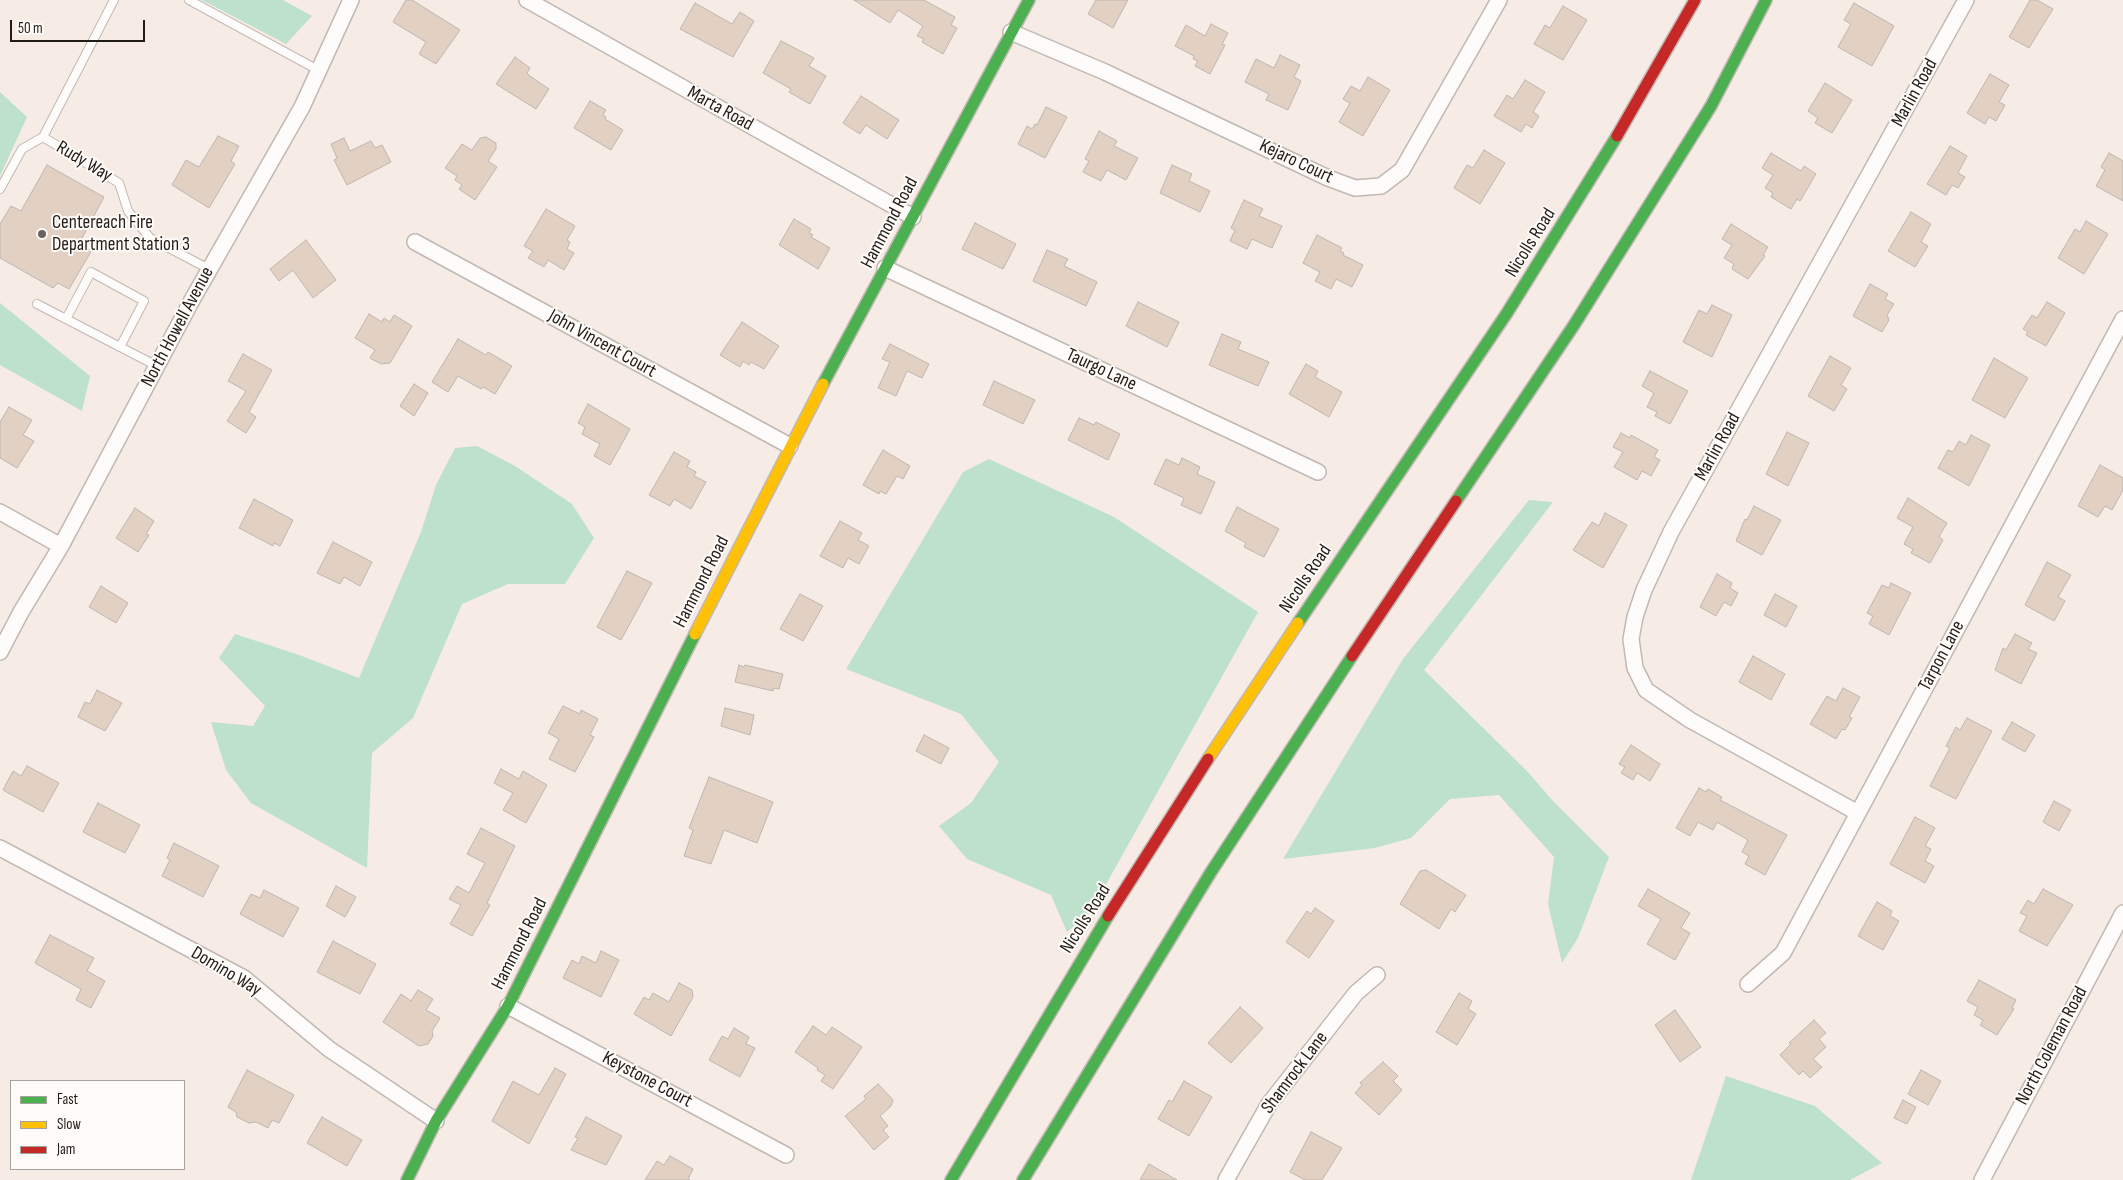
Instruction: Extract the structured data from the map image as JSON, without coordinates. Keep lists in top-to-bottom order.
{
  "streets": {
    "main road": ["Hammond Road", "Nicolls Road"],
    "street": [
      "Marlin Road",
      "Marta Road",
      "Kejaro Court",
      "North Howell Avenue",
      "John Vincent Court",
      "Taurgo Lane",
      "Tarpon Lane",
      "Domino Way",
      "North Coleman Road",
      "Shamrock Lane",
      "Keystone Court"
    ],
    "lane": ["Rudy Way"]
  },
  "crossings": [
    ["Marlin Road", "Tarpon Lane"],
    ["Marta Road", "Hammond Road"],
    ["Rudy Way", "North Howell Avenue"],
    ["Kejaro Court", "Hammond Road"],
    ["Hammond Road", "John Vincent Court"],
    ["Hammond Road", "Taurgo Lane"],
    ["Hammond Road", "Domino Way"],
    ["Hammond Road", "Keystone Court"]
  ],
  "places": ["Centereach Fire Department Station 3"],
  "legend": ["Fast", "Slow", "Jam"],
  "scale_bar": "50 m"
}
